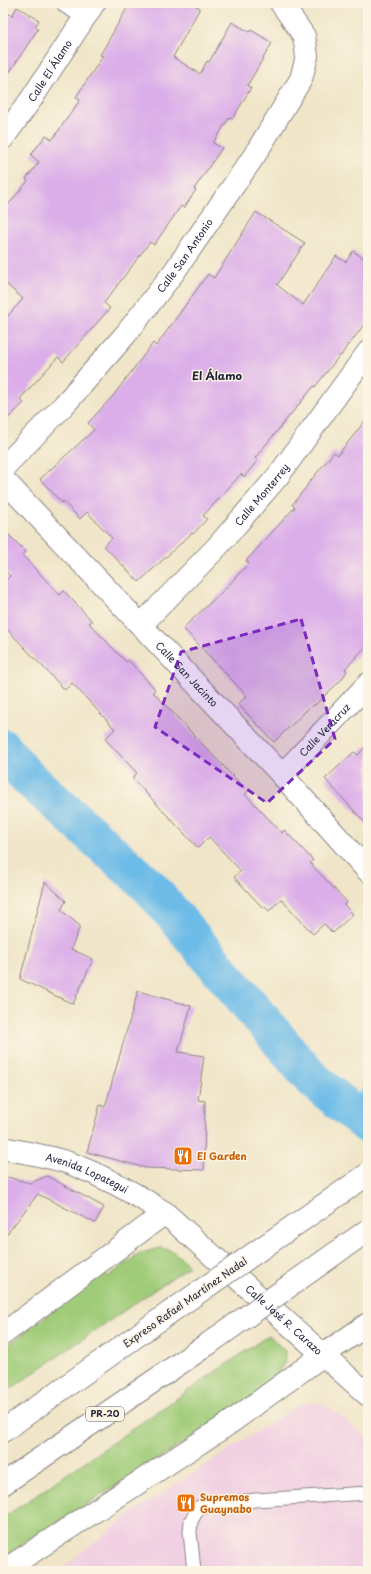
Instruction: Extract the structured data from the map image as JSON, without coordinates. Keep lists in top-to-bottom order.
{
  "streets": {
    "main road": [
      "Calle El Álamo",
      "Calle San Antonio",
      "Calle Monterrey",
      "Calle San Jacinto",
      "Calle Veracruz",
      "Avenida Lopategui",
      "Expreso Rafael Martínez Nadal",
      "Calle José R. Carazo",
      "PR-20"
    ]
  },
  "crossings": [
    ["Calle Monterrey", "Calle San Jacinto"],
    ["Calle San Jacinto", "Calle Veracruz"],
    ["Avenida Lopategui", "Calle José R. Carazo"]
  ],
  "districts": ["El Álamo"],
  "places": {
    "restaurant": ["El Garden", "Supremos Guaynabo"]
  }
}
